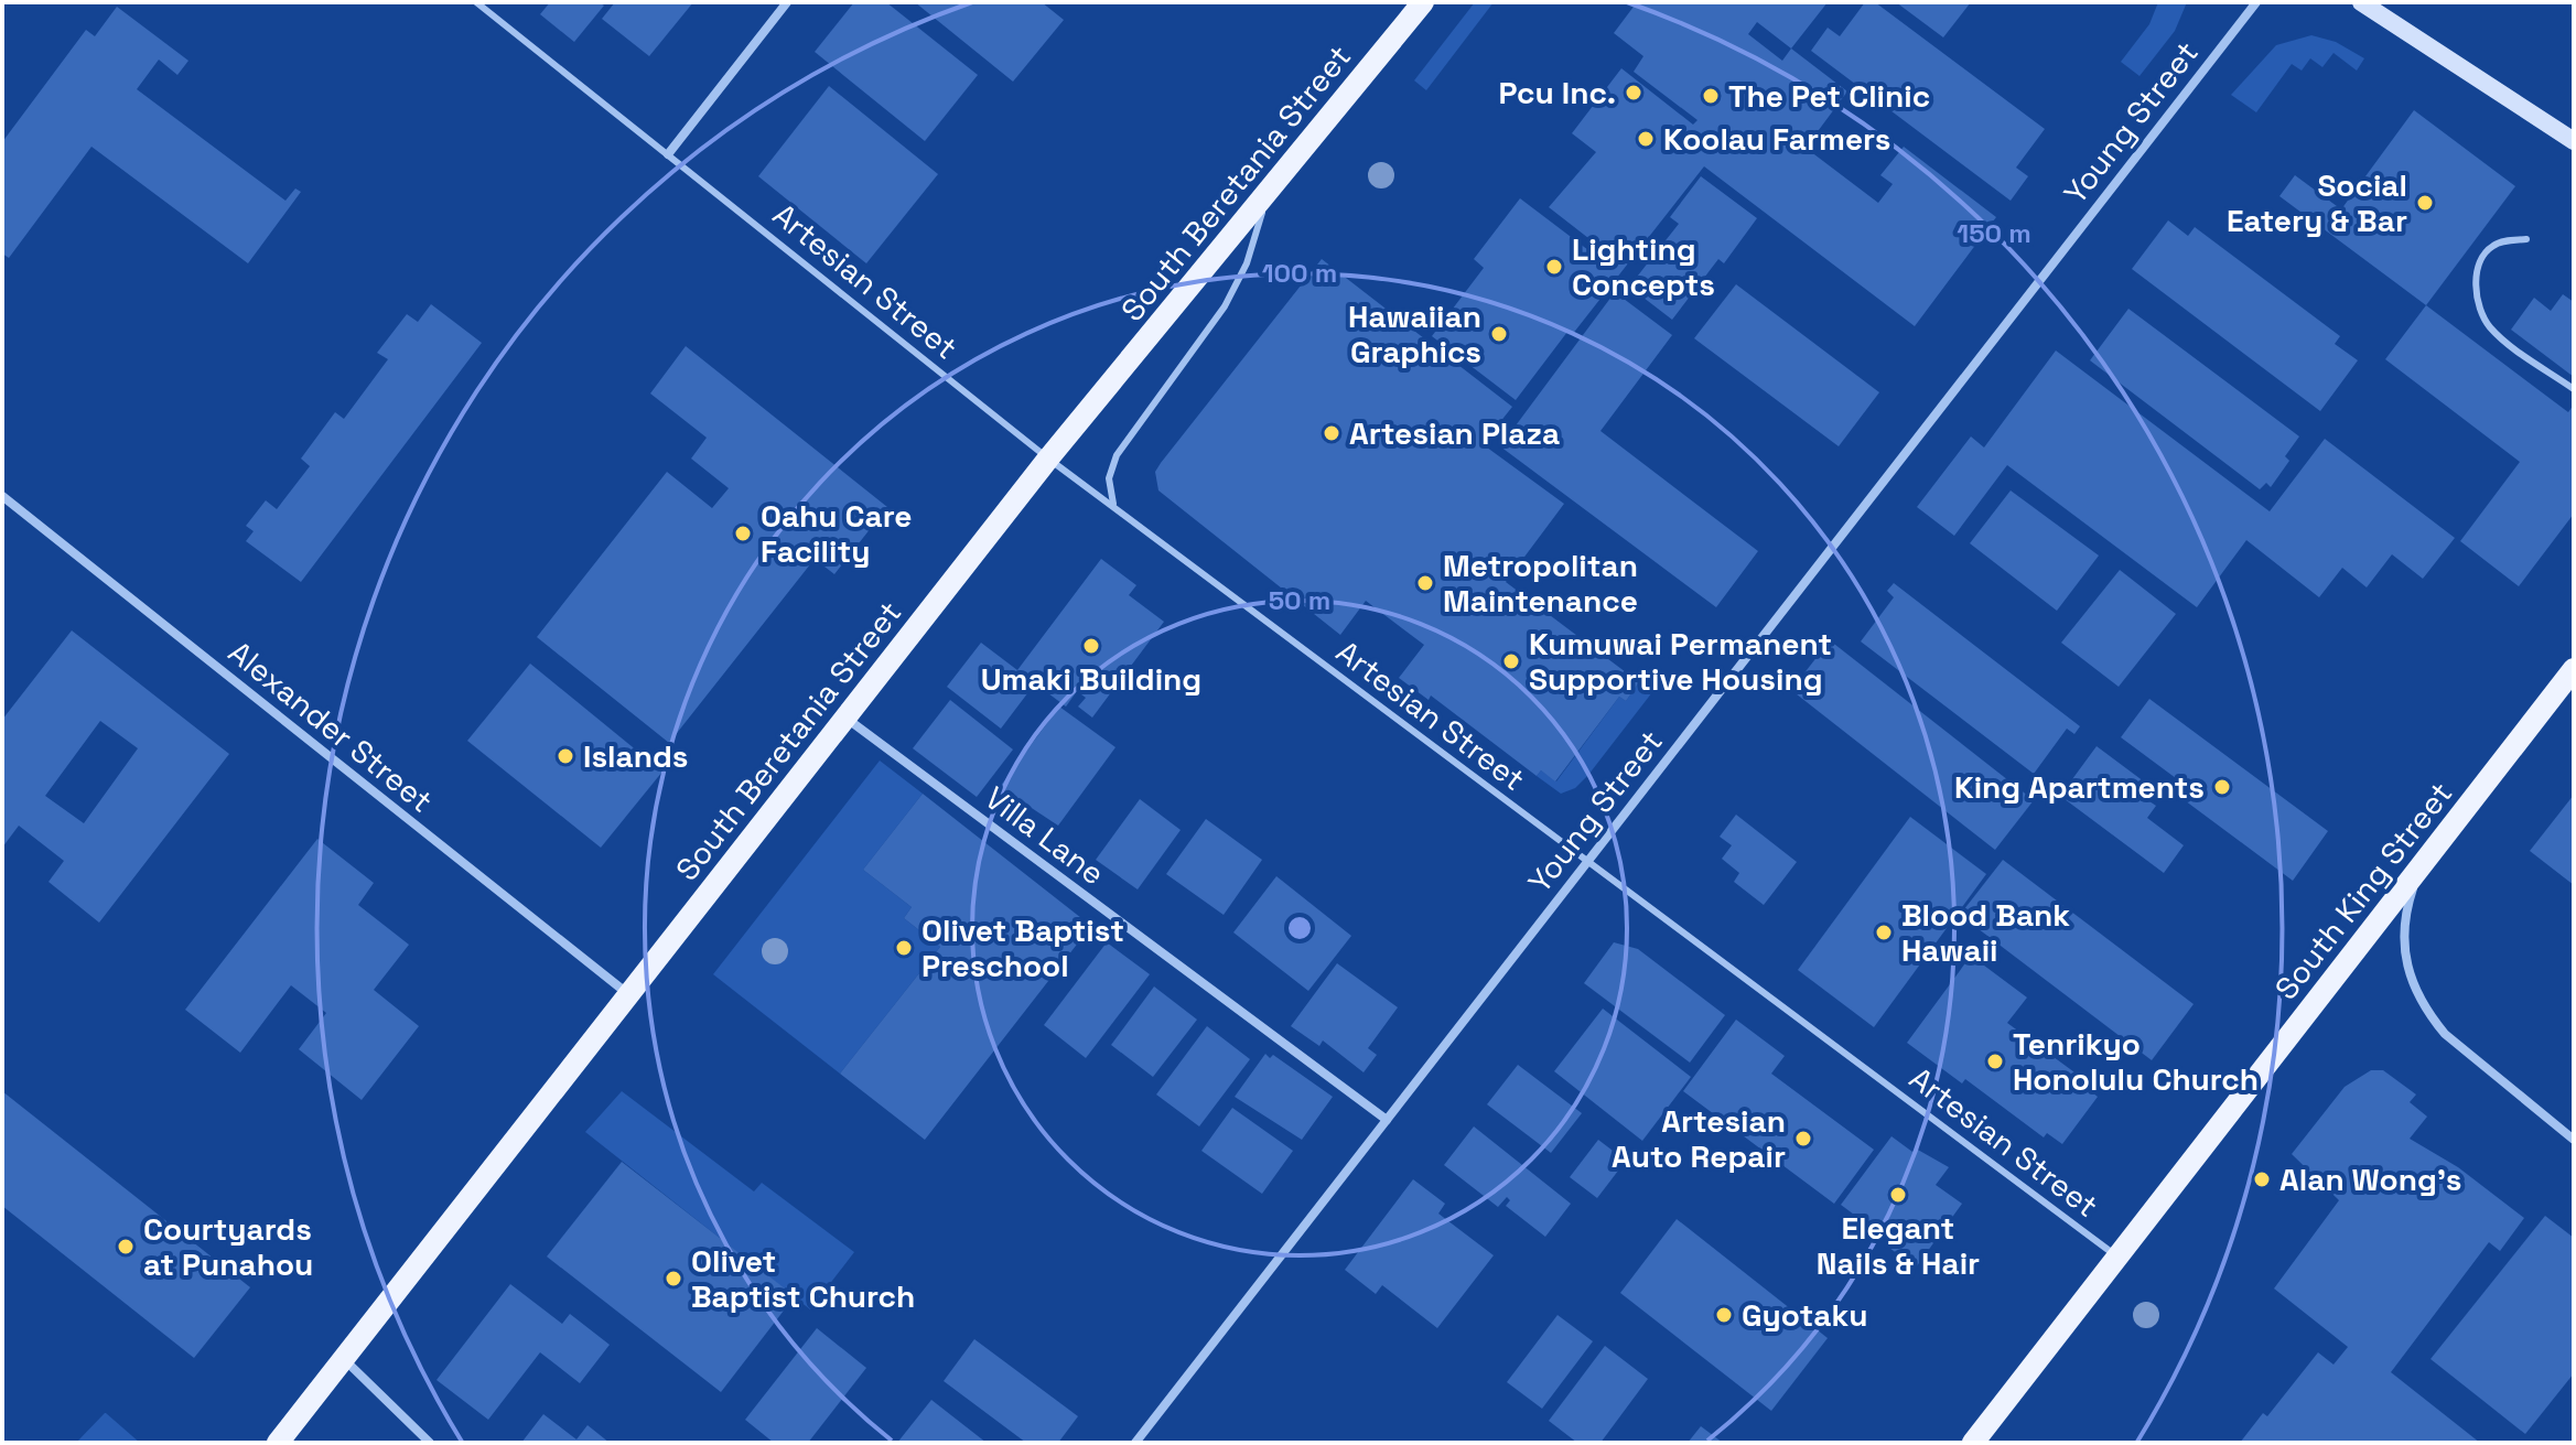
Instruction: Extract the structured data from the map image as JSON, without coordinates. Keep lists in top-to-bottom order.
{
  "streets": {
    "main road": ["South Beretania Street", "South King Street"],
    "street": ["Young Street", "Alexander Street", "Villa Lane"],
    "lane": ["Artesian Street"]
  },
  "crossings": [
    ["Young Street", "Artesian Street"],
    ["Young Street", "Villa Lane"],
    ["South Beretania Street", "Artesian Street"],
    ["South Beretania Street", "Alexander Street"],
    ["South Beretania Street", "Villa Lane"],
    ["Artesian Street", "South King Street"]
  ],
  "places": [
    "Pcu Inc.",
    "The Pet Clinic",
    "Koolau Farmers",
    "Social Eatery & Bar",
    "Lighting Concepts",
    "Hawaiian Graphics",
    "Artesian Plaza",
    "Oahu Care Facility",
    "Metropolitan Maintenance",
    "Umaki Building",
    "Kumuwai Permanent Supportive Housing",
    "Islands",
    "King Apartments",
    "Blood Bank Hawaii",
    "Olivet Baptist Preschool",
    "Tenrikyo Honolulu Church",
    "Artesian Auto Repair",
    "Alan Wong’s",
    "Elegant Nails & Hair",
    "Courtyards at Punahou",
    "Olivet Baptist Church",
    "Gyotaku"
  ],
  "rings": ["150 m", "100 m", "50 m"]
}
